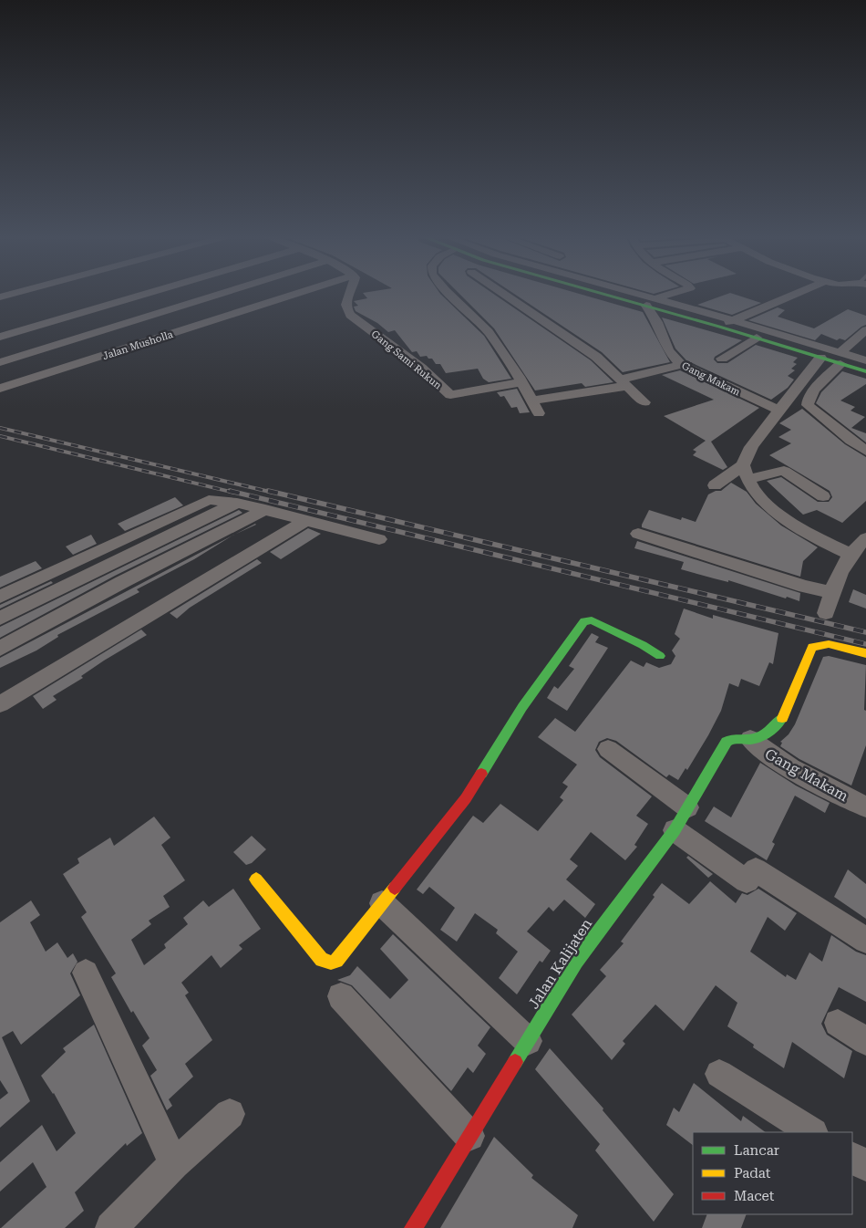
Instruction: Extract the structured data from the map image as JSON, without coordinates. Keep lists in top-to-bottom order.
{
  "streets": {
    "street": [
      "Jalan Musholla",
      "Gang Sami Rukun",
      "Gang Makam",
      "Jalan Kalijaten"
    ]
  },
  "crossings": [
    ["Gang Makam", "Jalan Kalijaten"]
  ],
  "legend": ["Lancar", "Padat", "Macet"]
}
